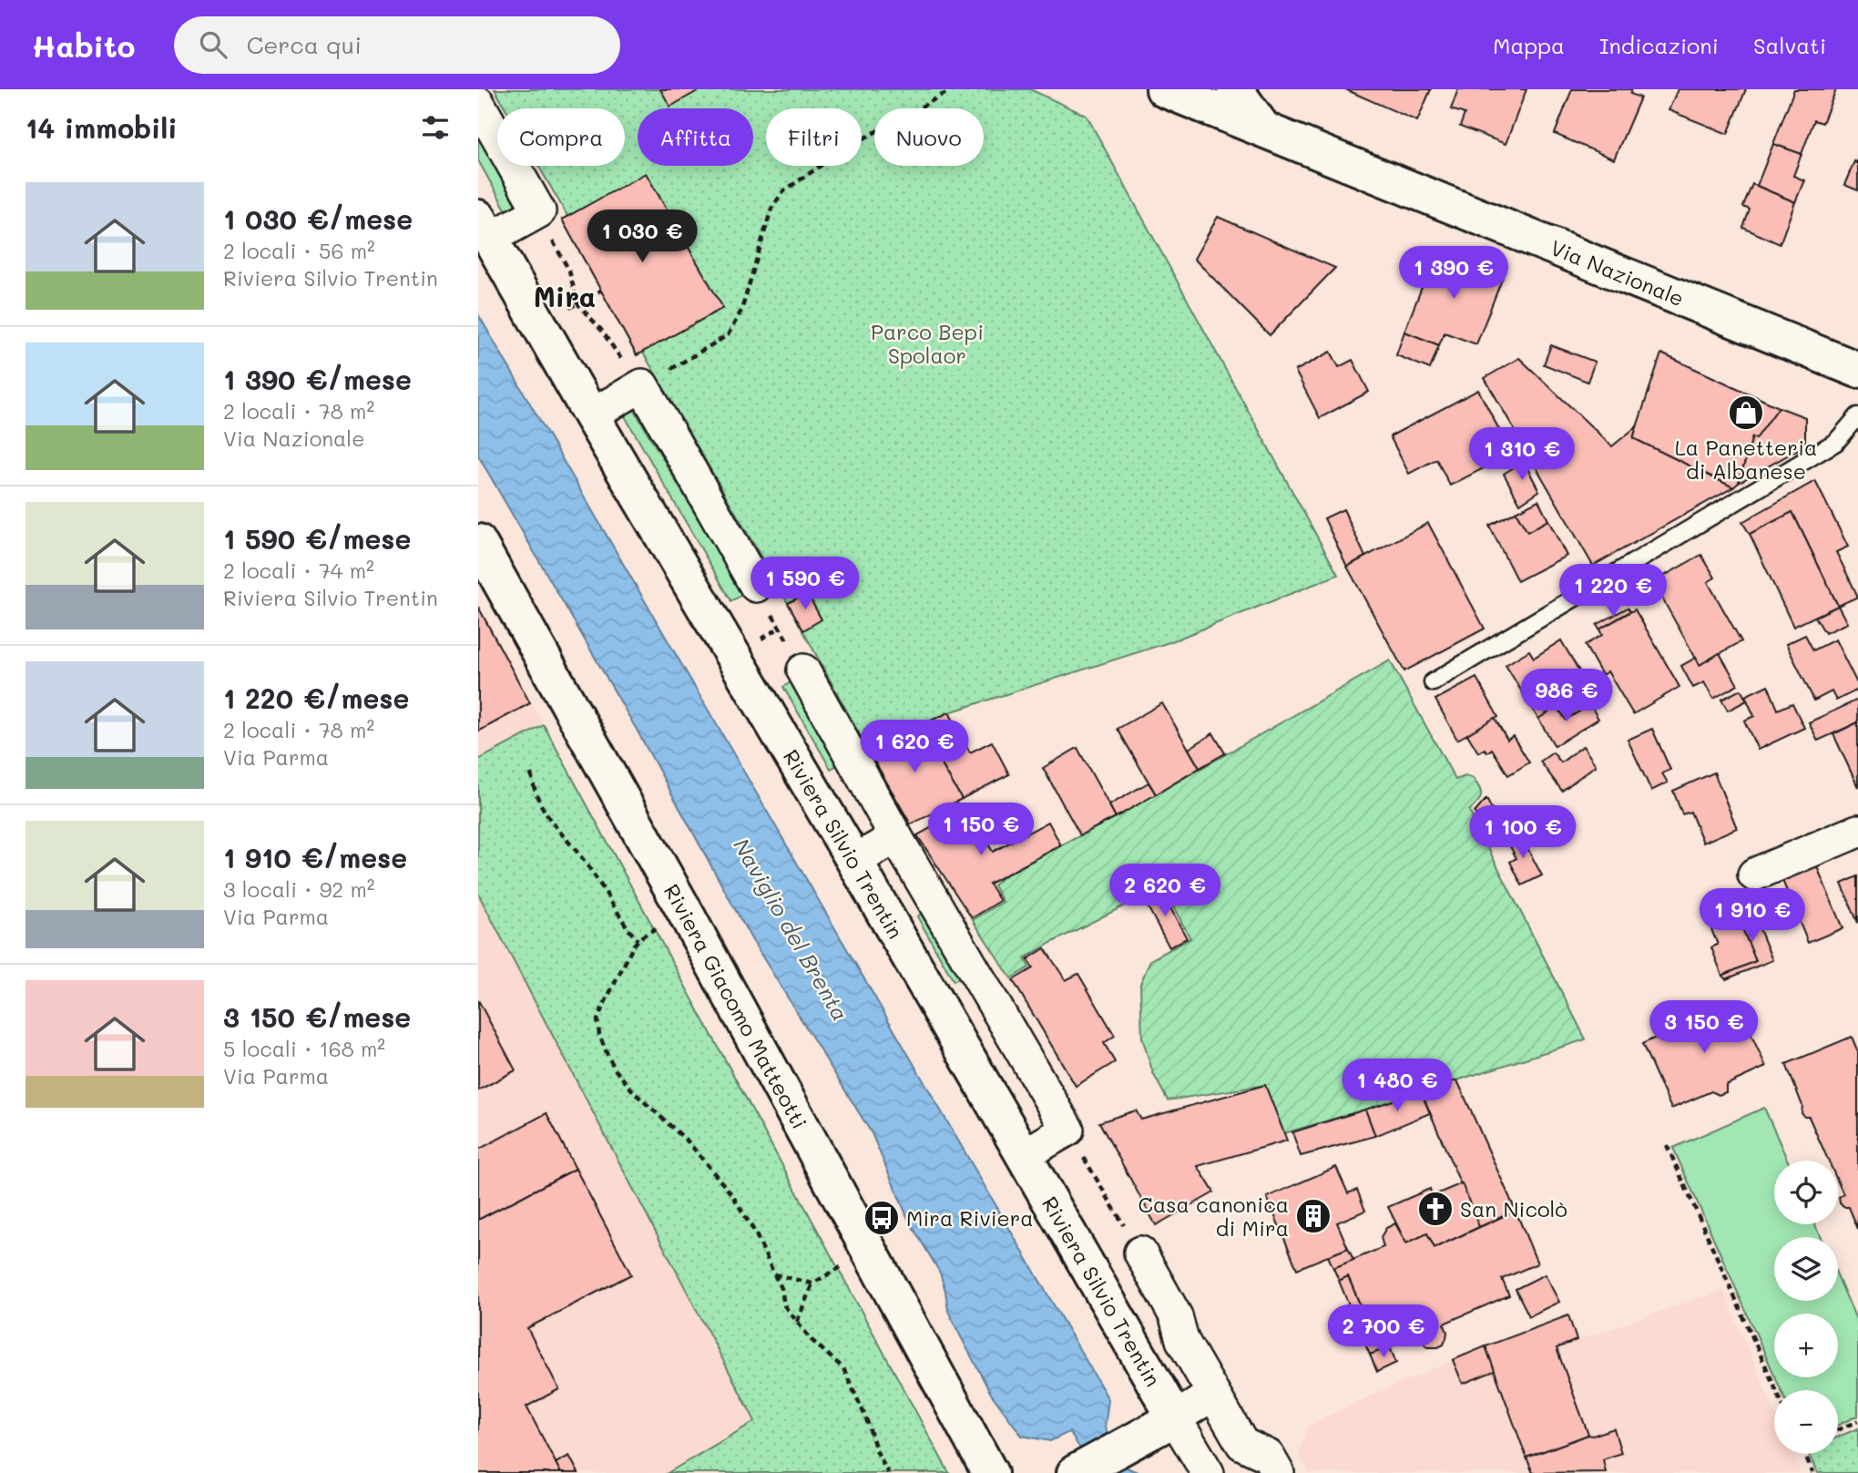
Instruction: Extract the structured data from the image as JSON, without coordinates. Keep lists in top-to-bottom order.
{
  "streets": {
    "street": ["Via Nazionale", "Riviera Silvio Trentin", "Riviera Giacomo Matteotti"]
  },
  "districts": ["Mira"],
  "water": ["Naviglio del Brenta"],
  "parks": ["Parco Bepi Spolaor"],
  "places": {
    "shop": ["La Panetteria di Albanese"],
    "church": ["San Nicolò"],
    "building": ["Casa canonica di Mira"],
    "bus stop": ["Mira Riviera"]
  },
  "page": {
    "header": "Habito",
    "search": "Cerca qui",
    "nav": ["Mappa", "Indicazioni", "Salvati"],
    "heading": "14 immobili",
    "chip": [
      "Compra",
      "Affitta",
      "Filtri",
      "Nuovo"
    ],
    "list": [
      {
        "name": "1 030 €/mese",
        "note": "2 locali · 56 m² · Riviera Silvio Trentin"
      },
      {
        "name": "1 390 €/mese",
        "note": "2 locali · 78 m² · Via Nazionale"
      },
      {
        "name": "1 590 €/mese",
        "note": "2 locali · 74 m² · Riviera Silvio Trentin"
      },
      {
        "name": "1 220 €/mese",
        "note": "2 locali · 78 m² · Via Parma"
      },
      {
        "name": "1 910 €/mese",
        "note": "3 locali · 92 m² · Via Parma"
      },
      {
        "name": "3 150 €/mese",
        "note": "5 locali · 168 m² · Via Parma"
      }
    ],
    "price": [
      "1 030 €",
      "1 390 €",
      "1 310 €",
      "1 590 €",
      "1 220 €",
      "986 €",
      "1 620 €",
      "1 150 €",
      "1 100 €",
      "2 620 €",
      "1 910 €",
      "3 150 €",
      "1 480 €",
      "2 700 €"
    ],
    "map_buttons": ["+", "−"]
  }
}
